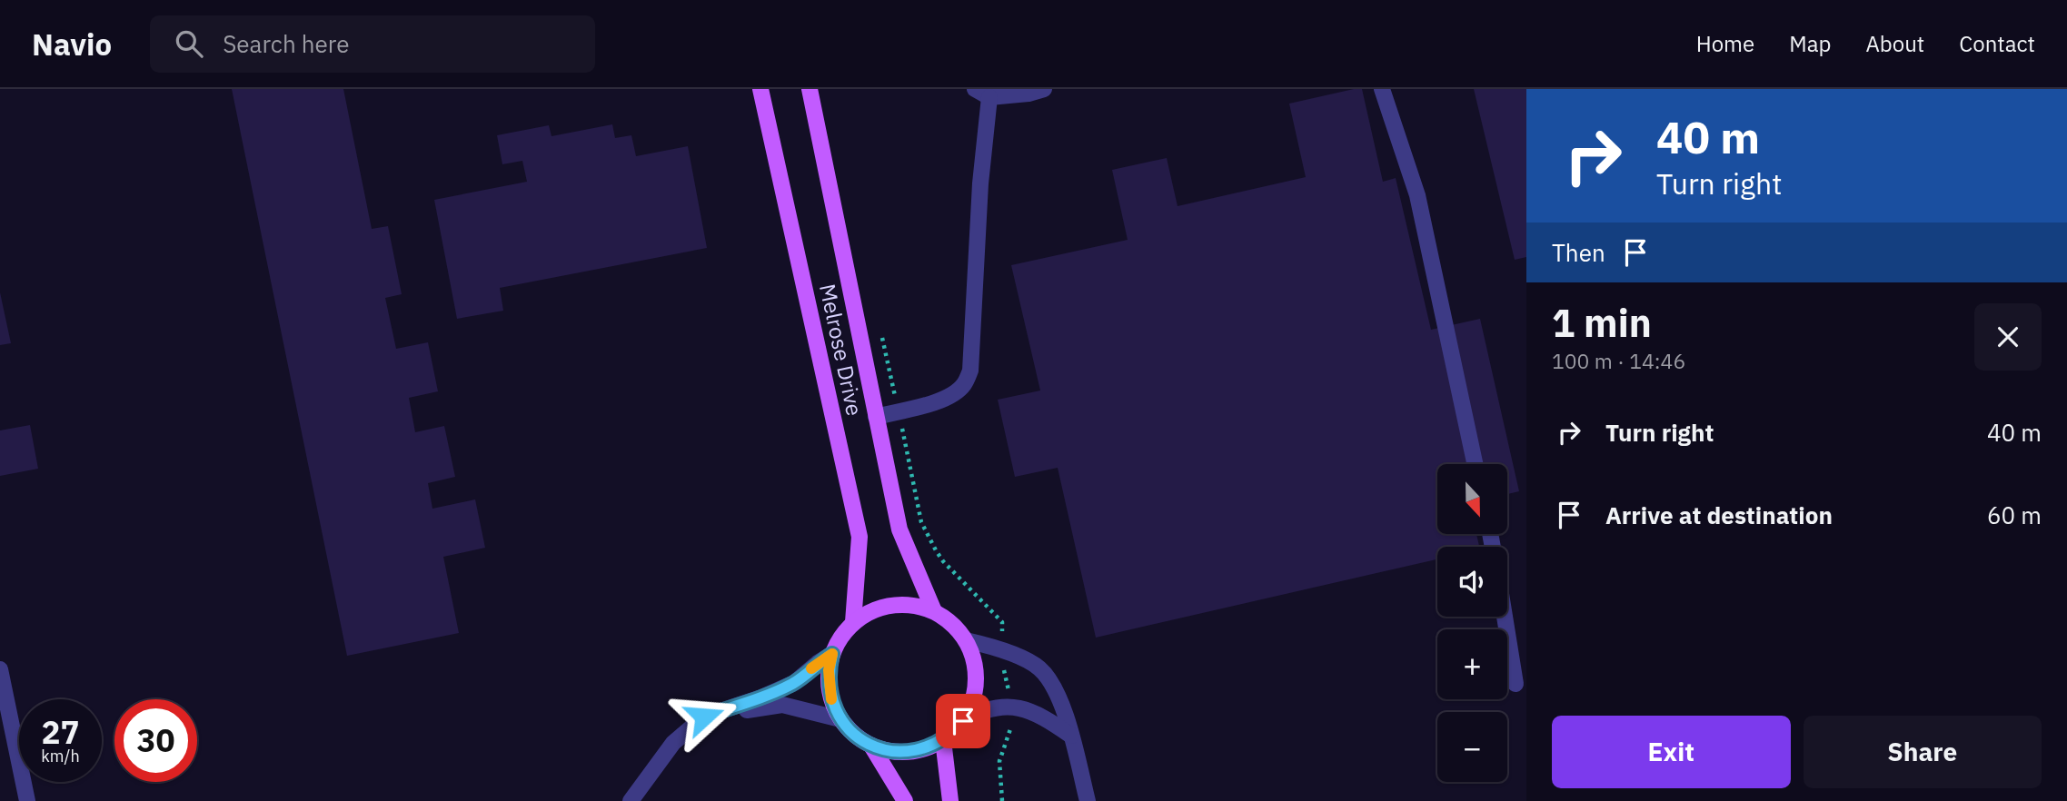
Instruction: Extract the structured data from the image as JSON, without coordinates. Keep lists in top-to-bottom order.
{
  "streets": {
    "main road": ["Melrose Drive"]
  },
  "north": "bottom",
  "page": {
    "header": "Navio",
    "search": "Search here",
    "nav": [
      "Home",
      "Map",
      "About",
      "Contact"
    ],
    "turn": ["40 m", "Turn right"],
    "then": "Then",
    "heading": ["1 min", "100 m · 14:46"],
    "list": [
      {
        "name": "Turn right",
        "value": "40 m"
      },
      {
        "name": "Arrive at destination",
        "value": "60 m"
      }
    ],
    "map_buttons": ["+", "−"],
    "speed": "27 km/h",
    "limit": "30",
    "buttons": ["Exit", "Share"]
  }
}
